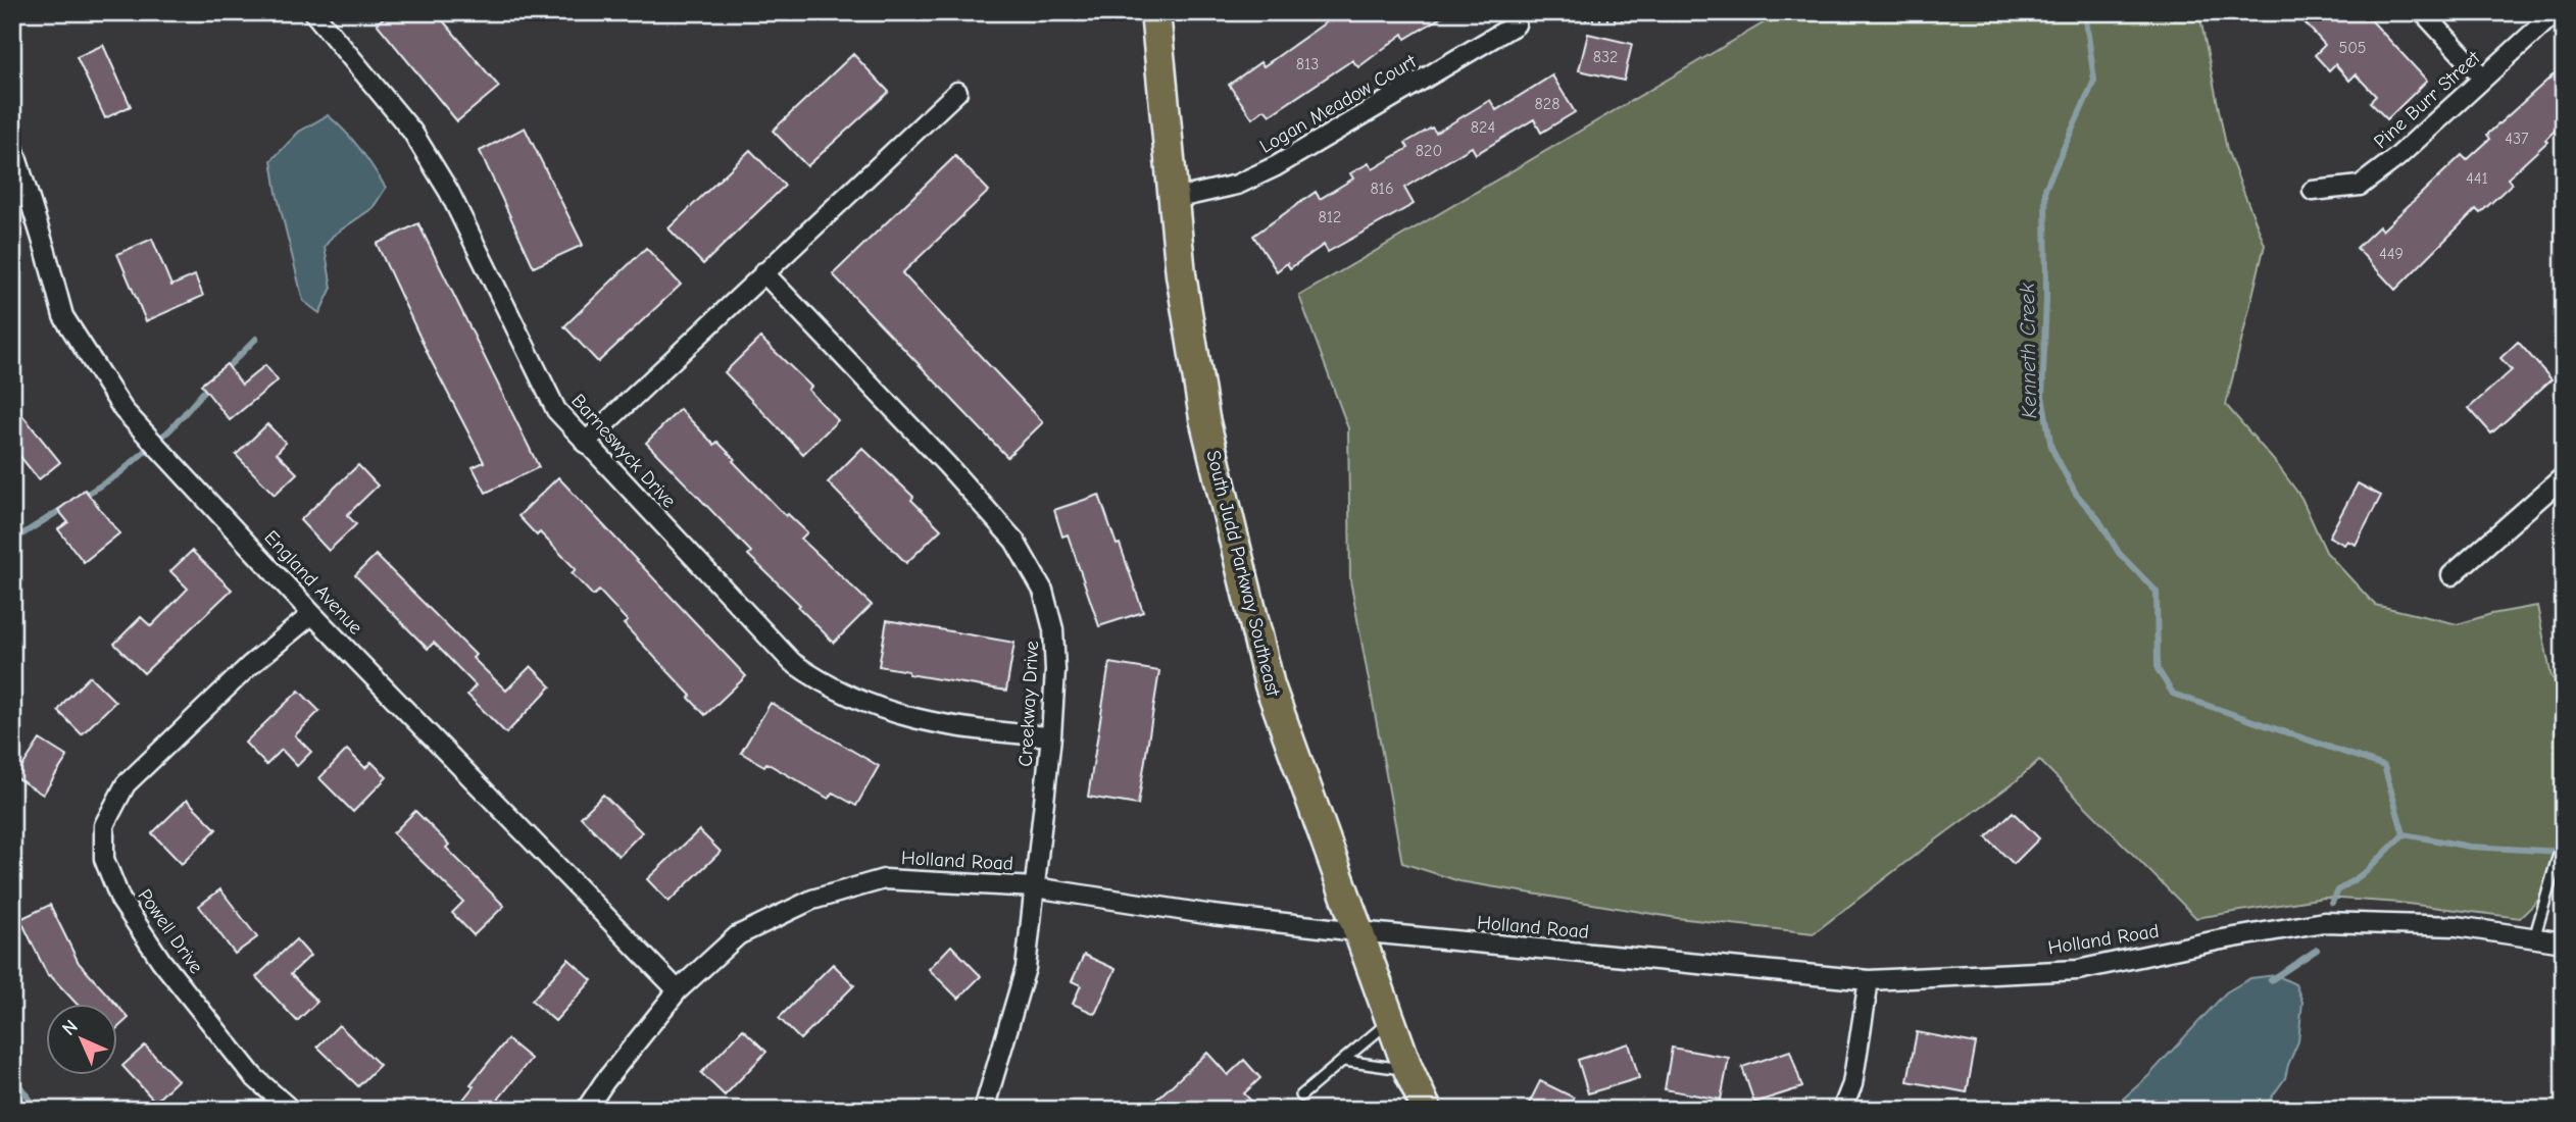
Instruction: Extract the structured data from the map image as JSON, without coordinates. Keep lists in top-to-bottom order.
{
  "streets": {
    "highway": ["South Judd Parkway Southeast"],
    "street": [
      "Pine Burr Street",
      "Logan Meadow Court",
      "Barneswyck Drive",
      "England Avenue",
      "Creekway Drive",
      "Holland Road",
      "Powell Drive"
    ]
  },
  "crossings": [
    ["Logan Meadow Court", "South Judd Parkway Southeast"],
    ["Barneswyck Drive", "Creekway Drive"],
    ["South Judd Parkway Southeast", "Holland Road"],
    ["England Avenue", "Holland Road"],
    ["England Avenue", "Powell Drive"],
    ["Creekway Drive", "Holland Road"]
  ],
  "water": ["Kenneth Creek"],
  "house_numbers": [
    "505",
    "832",
    "813",
    "828",
    "824",
    "437",
    "820",
    "441",
    "816",
    "812",
    "449"
  ],
  "north": "top left"
}
